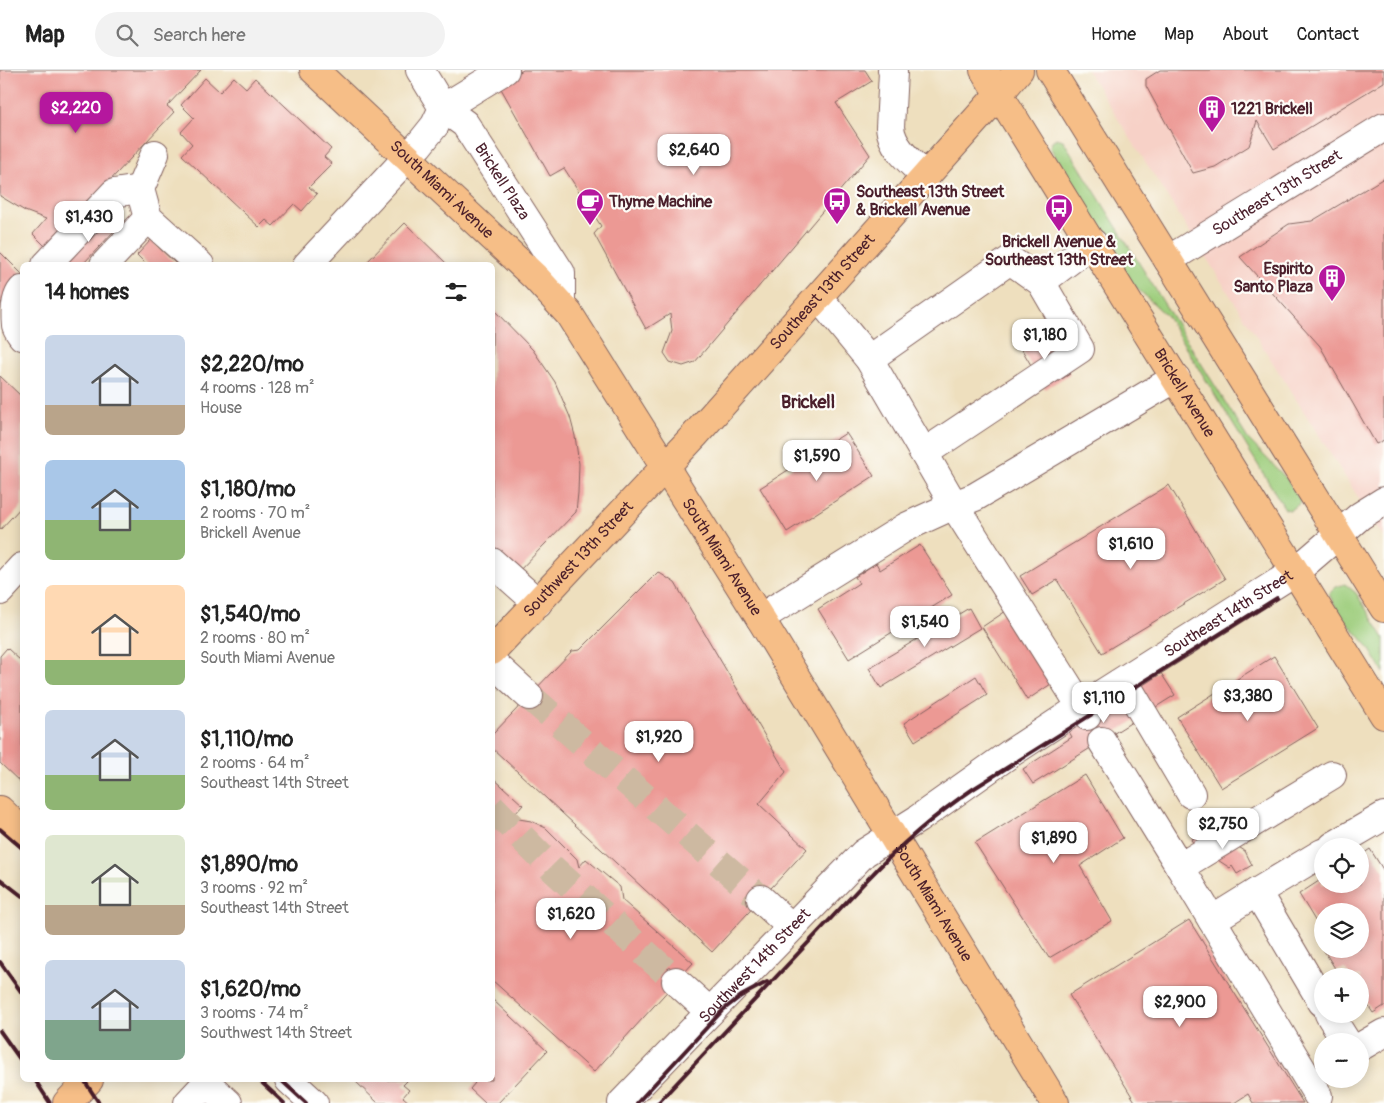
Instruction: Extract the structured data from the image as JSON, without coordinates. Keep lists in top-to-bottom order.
{
  "streets": {
    "main road": [
      "South Miami Avenue",
      "Southeast 13th Street",
      "Brickell Avenue",
      "Southwest 13th Street"
    ],
    "street": ["Brickell Plaza", "Southeast 14th Street", "Southwest 14th Street"]
  },
  "crossings": [
    ["Brickell Plaza", "South Miami Avenue"],
    ["South Miami Avenue", "Southeast 13th Street"],
    ["South Miami Avenue", "Southwest 13th Street"],
    ["South Miami Avenue", "Southeast 14th Street"],
    ["South Miami Avenue", "Southwest 14th Street"],
    ["Southeast 13th Street", "Brickell Avenue"],
    ["Southeast 13th Street", "Southwest 13th Street"],
    ["Brickell Avenue", "Southeast 14th Street"],
    ["Southeast 14th Street", "Southwest 14th Street"]
  ],
  "districts": ["Brickell"],
  "places": {
    "building": ["1221 Brickell", "Espirito Santo Plaza"],
    "bus stop": ["Southeast 13th Street & Brickell Avenue", "Brickell Avenue & Southeast 13th Street"],
    "cafe": ["Thyme Machine"]
  },
  "page": {
    "header": "Map",
    "search": "Search here",
    "nav": [
      "Home",
      "Map",
      "About",
      "Contact"
    ],
    "price": [
      "$2,220",
      "$2,640",
      "$1,430",
      "$1,180",
      "$1,590",
      "$1,610",
      "$1,540",
      "$3,380",
      "$1,110",
      "$1,920",
      "$2,750",
      "$1,890",
      "$1,620",
      "$2,900"
    ],
    "heading": "14 homes",
    "list": [
      {
        "name": "$2,220/mo",
        "note": "4 rooms · 128 m² · House"
      },
      {
        "name": "$1,180/mo",
        "note": "2 rooms · 70 m² · Brickell Avenue"
      },
      {
        "name": "$1,540/mo",
        "note": "2 rooms · 80 m² · South Miami Avenue"
      },
      {
        "name": "$1,110/mo",
        "note": "2 rooms · 64 m² · Southeast 14th Street"
      },
      {
        "name": "$1,890/mo",
        "note": "3 rooms · 92 m² · Southeast 14th Street"
      },
      {
        "name": "$1,620/mo",
        "note": "3 rooms · 74 m² · Southwest 14th Street"
      }
    ],
    "map_buttons": ["+", "−"]
  }
}
